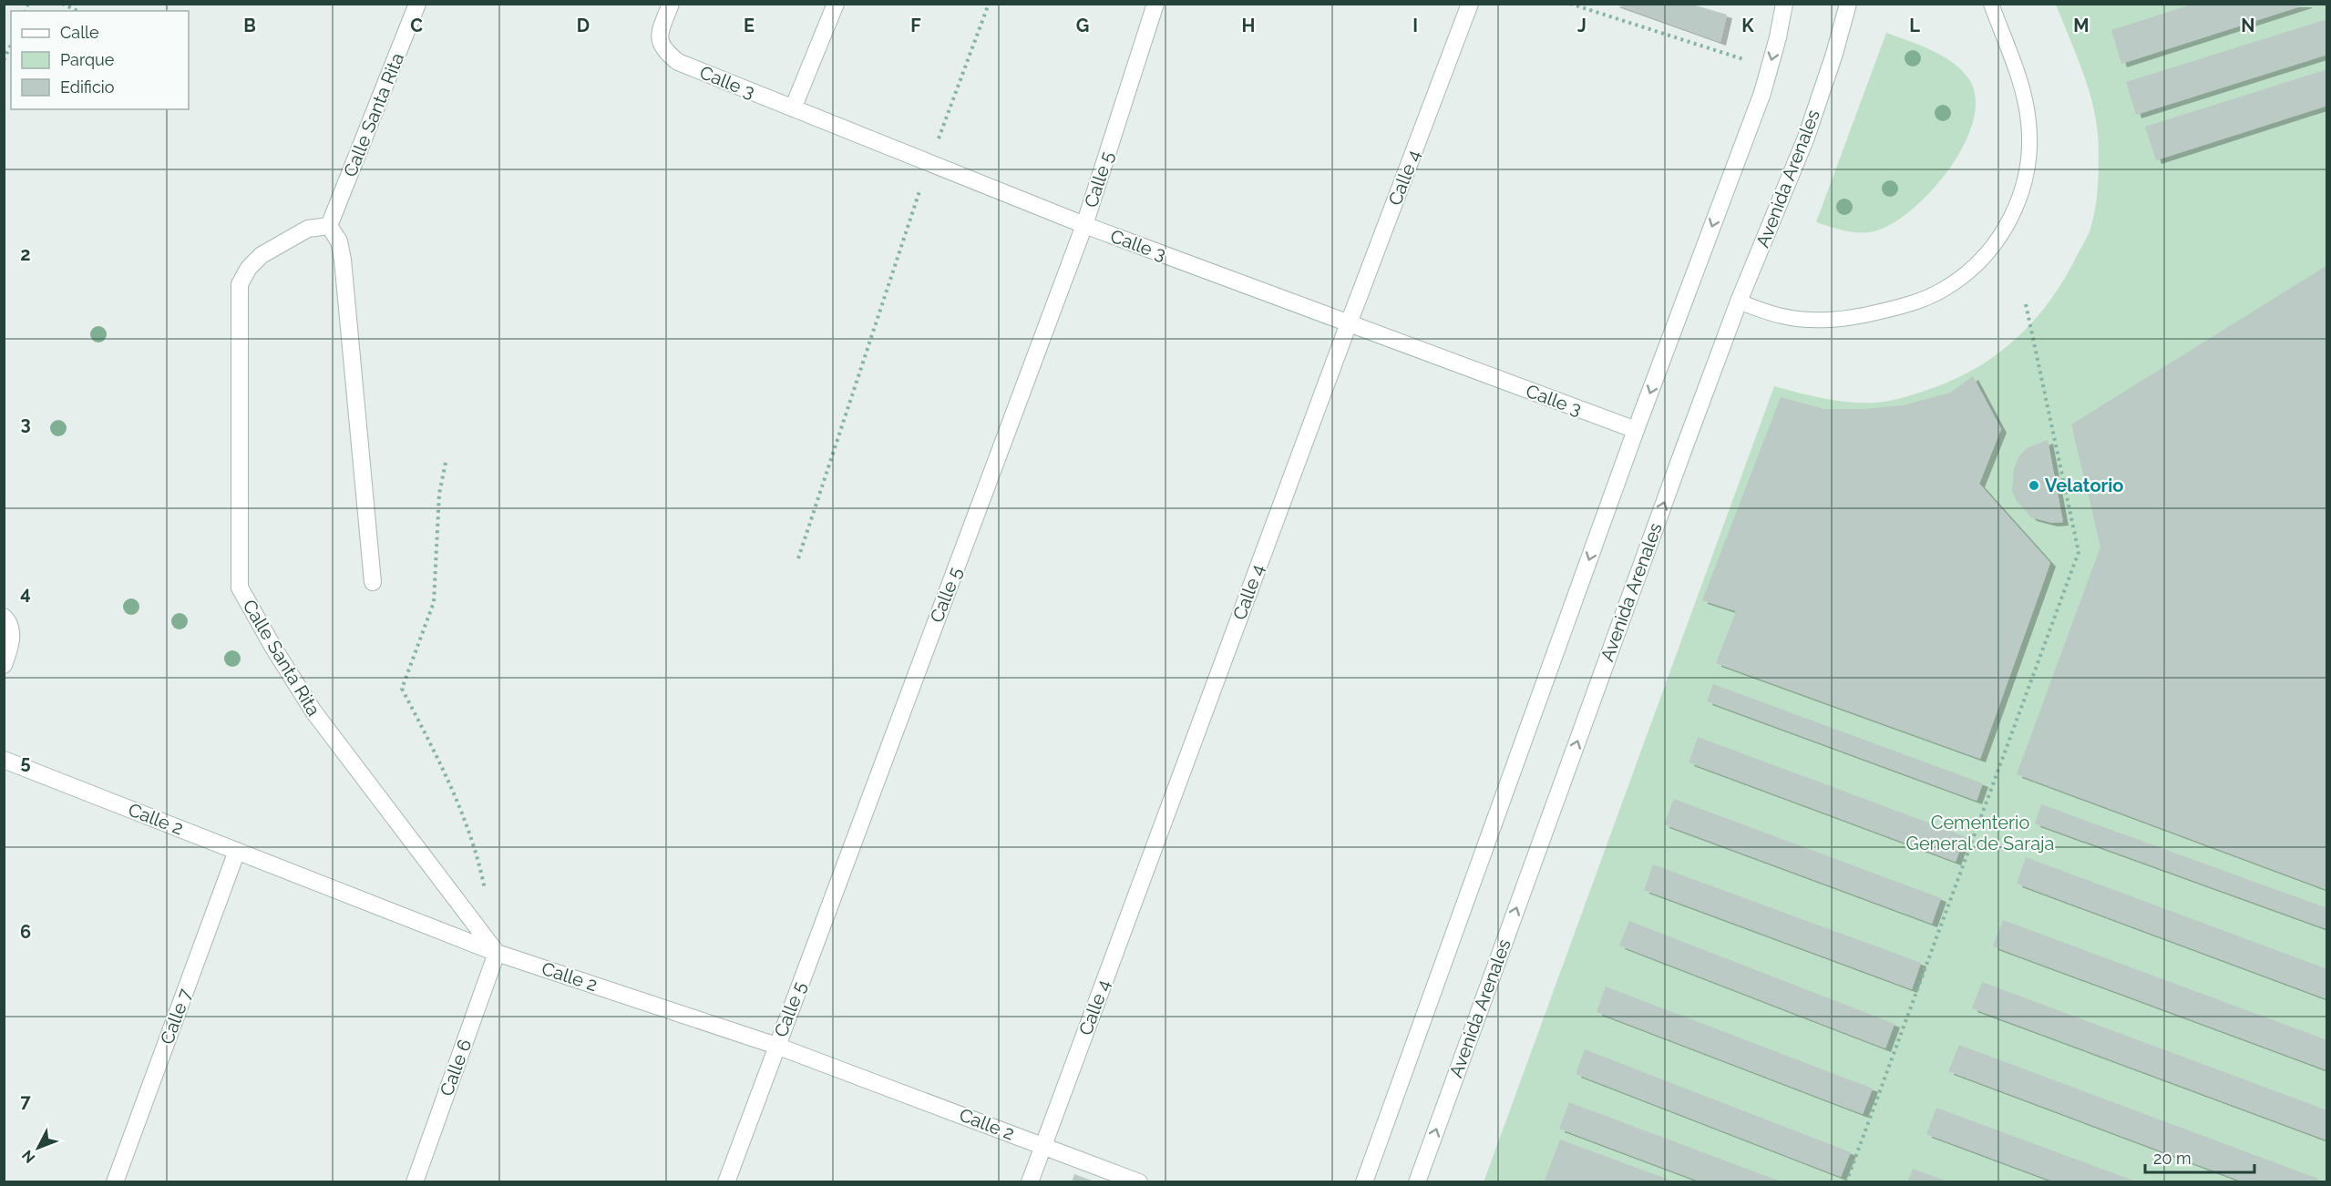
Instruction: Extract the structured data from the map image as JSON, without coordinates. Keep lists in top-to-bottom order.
{
  "streets": {
    "street": [
      "Calle 3",
      "Calle Santa Rita",
      "Calle 4",
      "Avenida Arenales",
      "Calle 5",
      "Calle 2",
      "Calle 7",
      "Calle 6"
    ]
  },
  "crossings": [
    ["Calle 3", "Calle 4"],
    ["Calle 3", "Calle 5"],
    ["Calle Santa Rita", "Calle 2"],
    ["Calle Santa Rita", "Calle 6"],
    ["Calle 4", "Calle 2"],
    ["Calle 5", "Calle 2"],
    ["Calle 2", "Calle 7"],
    ["Calle 2", "Calle 6"]
  ],
  "parks": ["Cementerio General de Saraja"],
  "places": ["Velatorio"],
  "legend": ["Calle", "Parque", "Edificio"],
  "scale_bar": "20 m",
  "north": "bottom left",
  "grid": {
    "columns": [
      "B",
      "C",
      "D",
      "E",
      "F",
      "G",
      "H",
      "I",
      "J",
      "K",
      "L",
      "M",
      "N"
    ],
    "rows": [
      "2",
      "3",
      "4",
      "5",
      "6",
      "7"
    ]
  }
}
